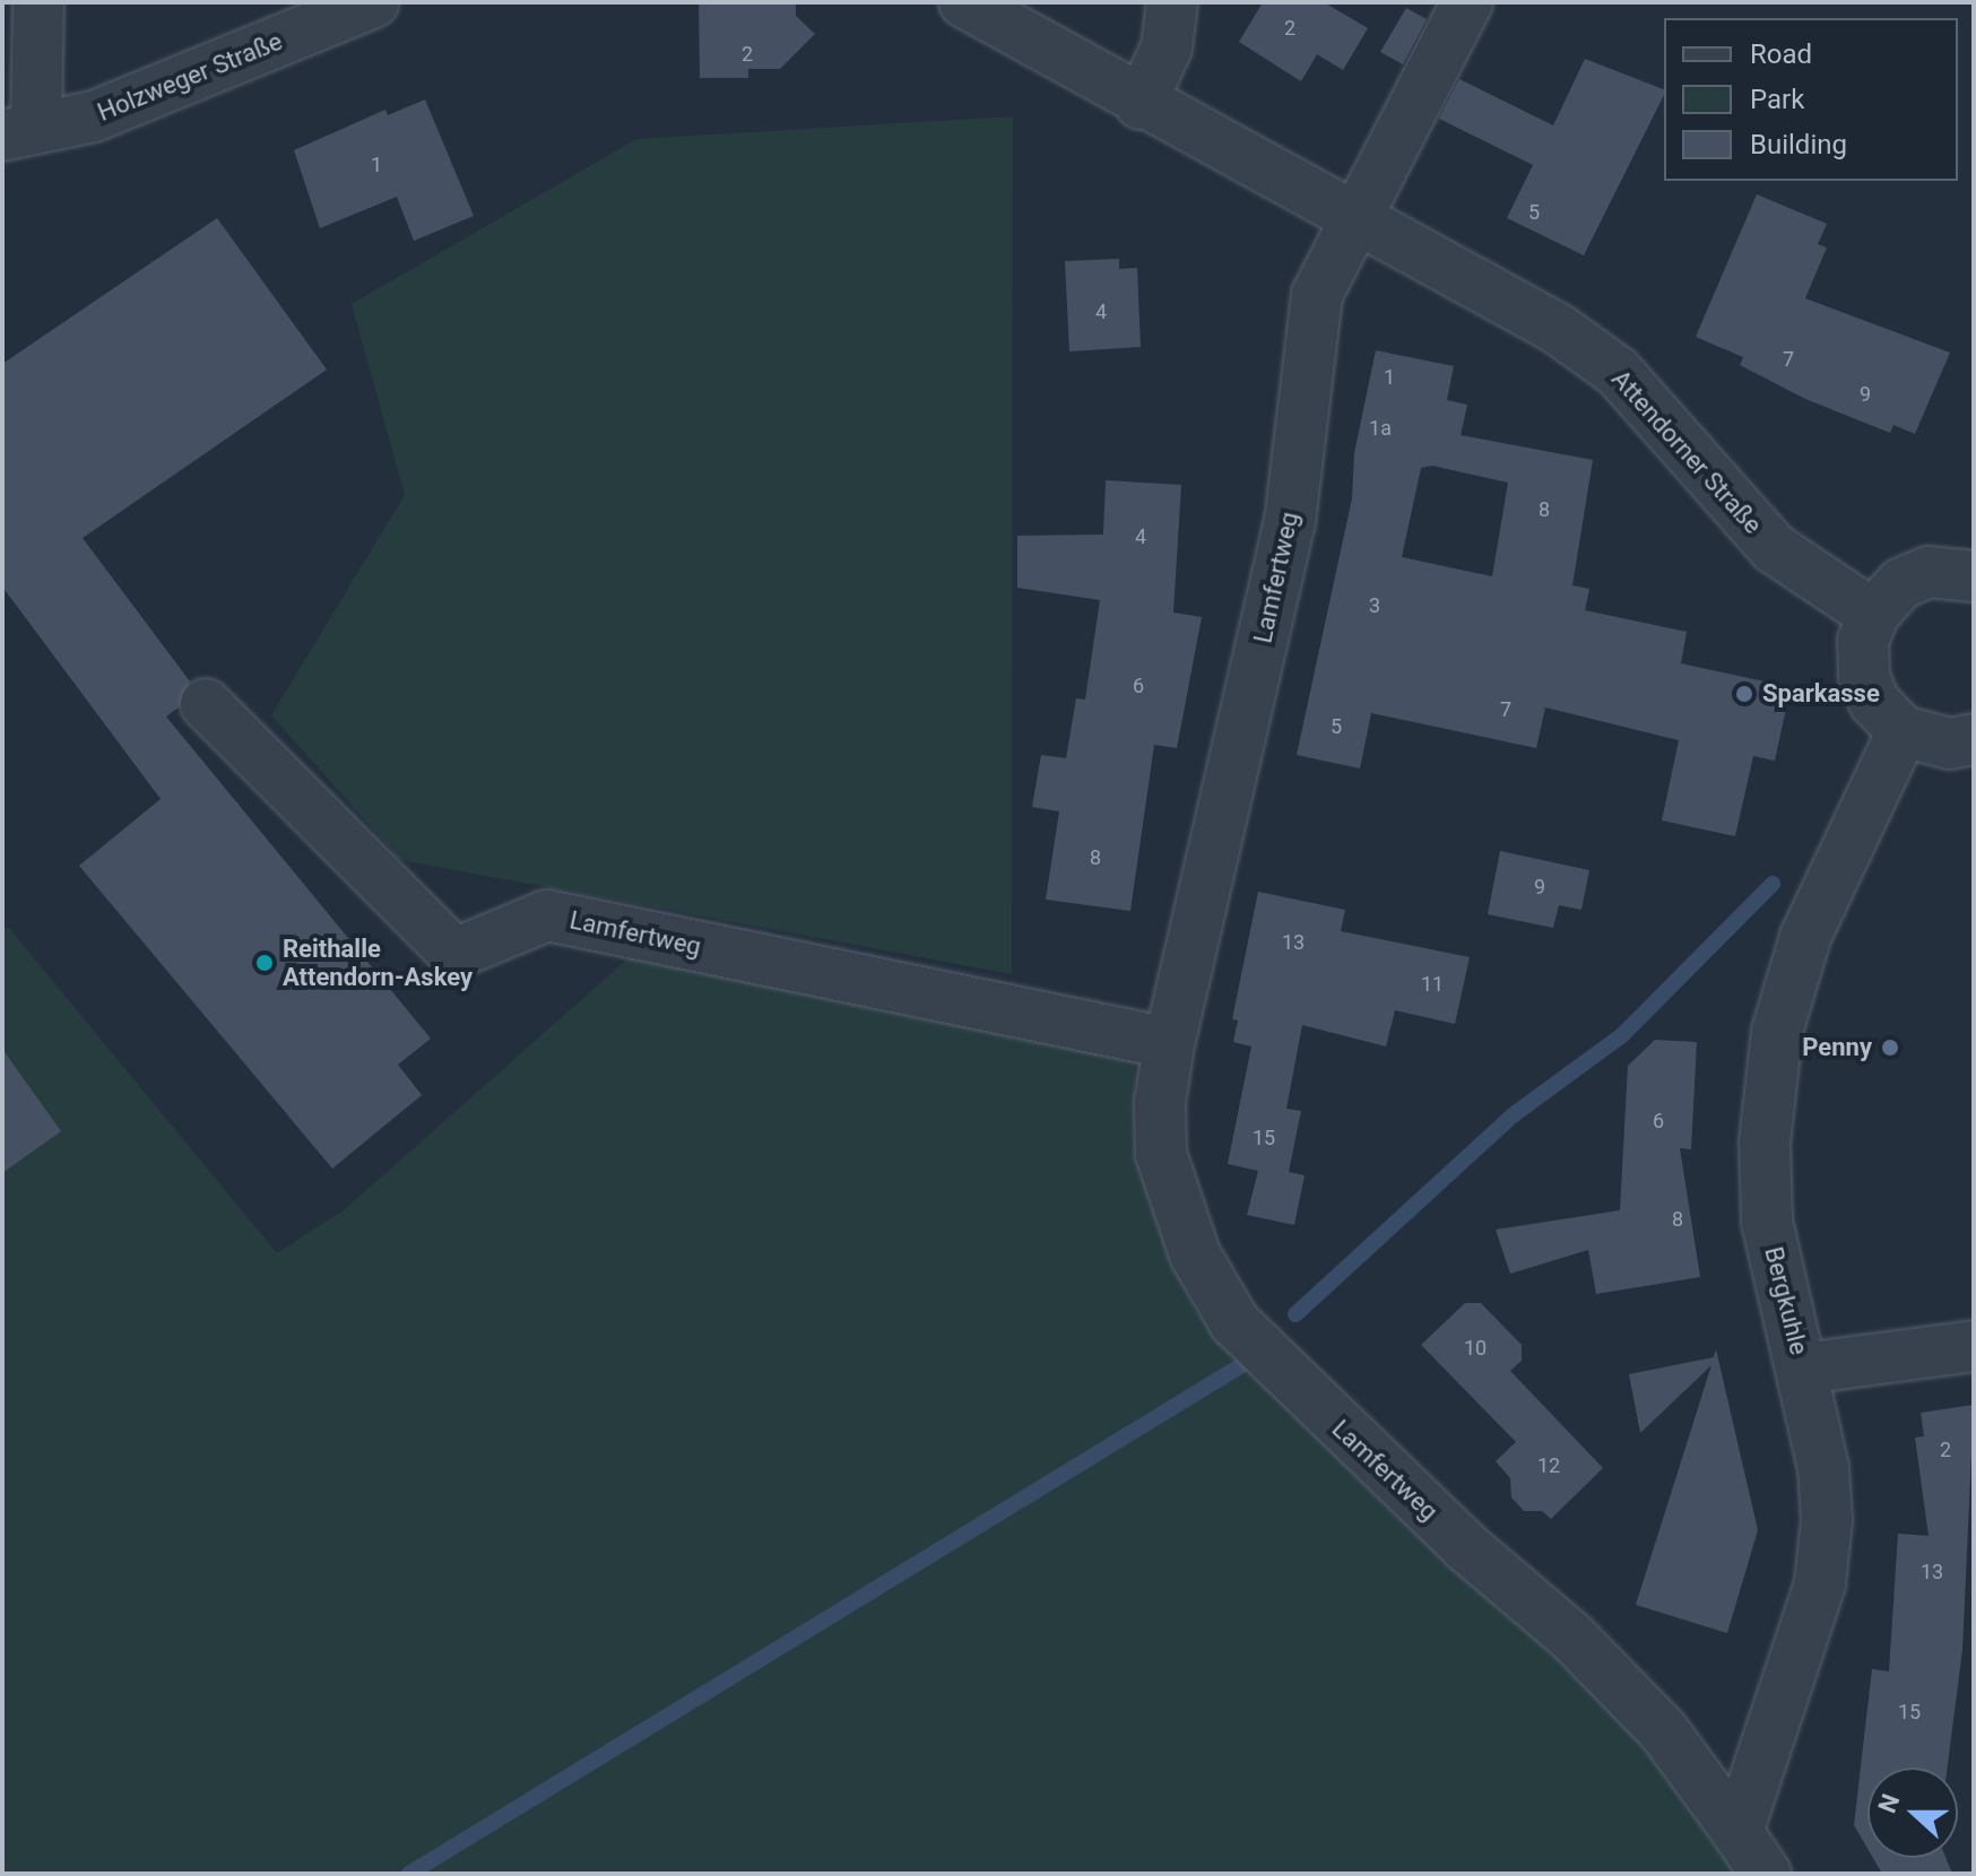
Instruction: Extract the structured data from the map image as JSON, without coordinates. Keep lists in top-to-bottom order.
{
  "streets": {
    "street": [
      "Holzweger Straße",
      "Attendorner Straße",
      "Lamfertweg",
      "Bergkuhle"
    ]
  },
  "crossings": [
    ["Attendorner Straße", "Lamfertweg"],
    ["Lamfertweg", "Bergkuhle"]
  ],
  "places": ["Sparkasse", "Reithalle Attendorn-Askey", "Penny"],
  "house_numbers": [
    "2",
    "2",
    "1",
    "5",
    "4",
    "7",
    "1",
    "9",
    "1a",
    "8",
    "4",
    "3",
    "6",
    "7",
    "5",
    "8",
    "9",
    "13",
    "11",
    "6",
    "15",
    "8",
    "10",
    "2",
    "12",
    "13",
    "15"
  ],
  "legend": ["Road", "Park", "Building"],
  "north": "left"
}
